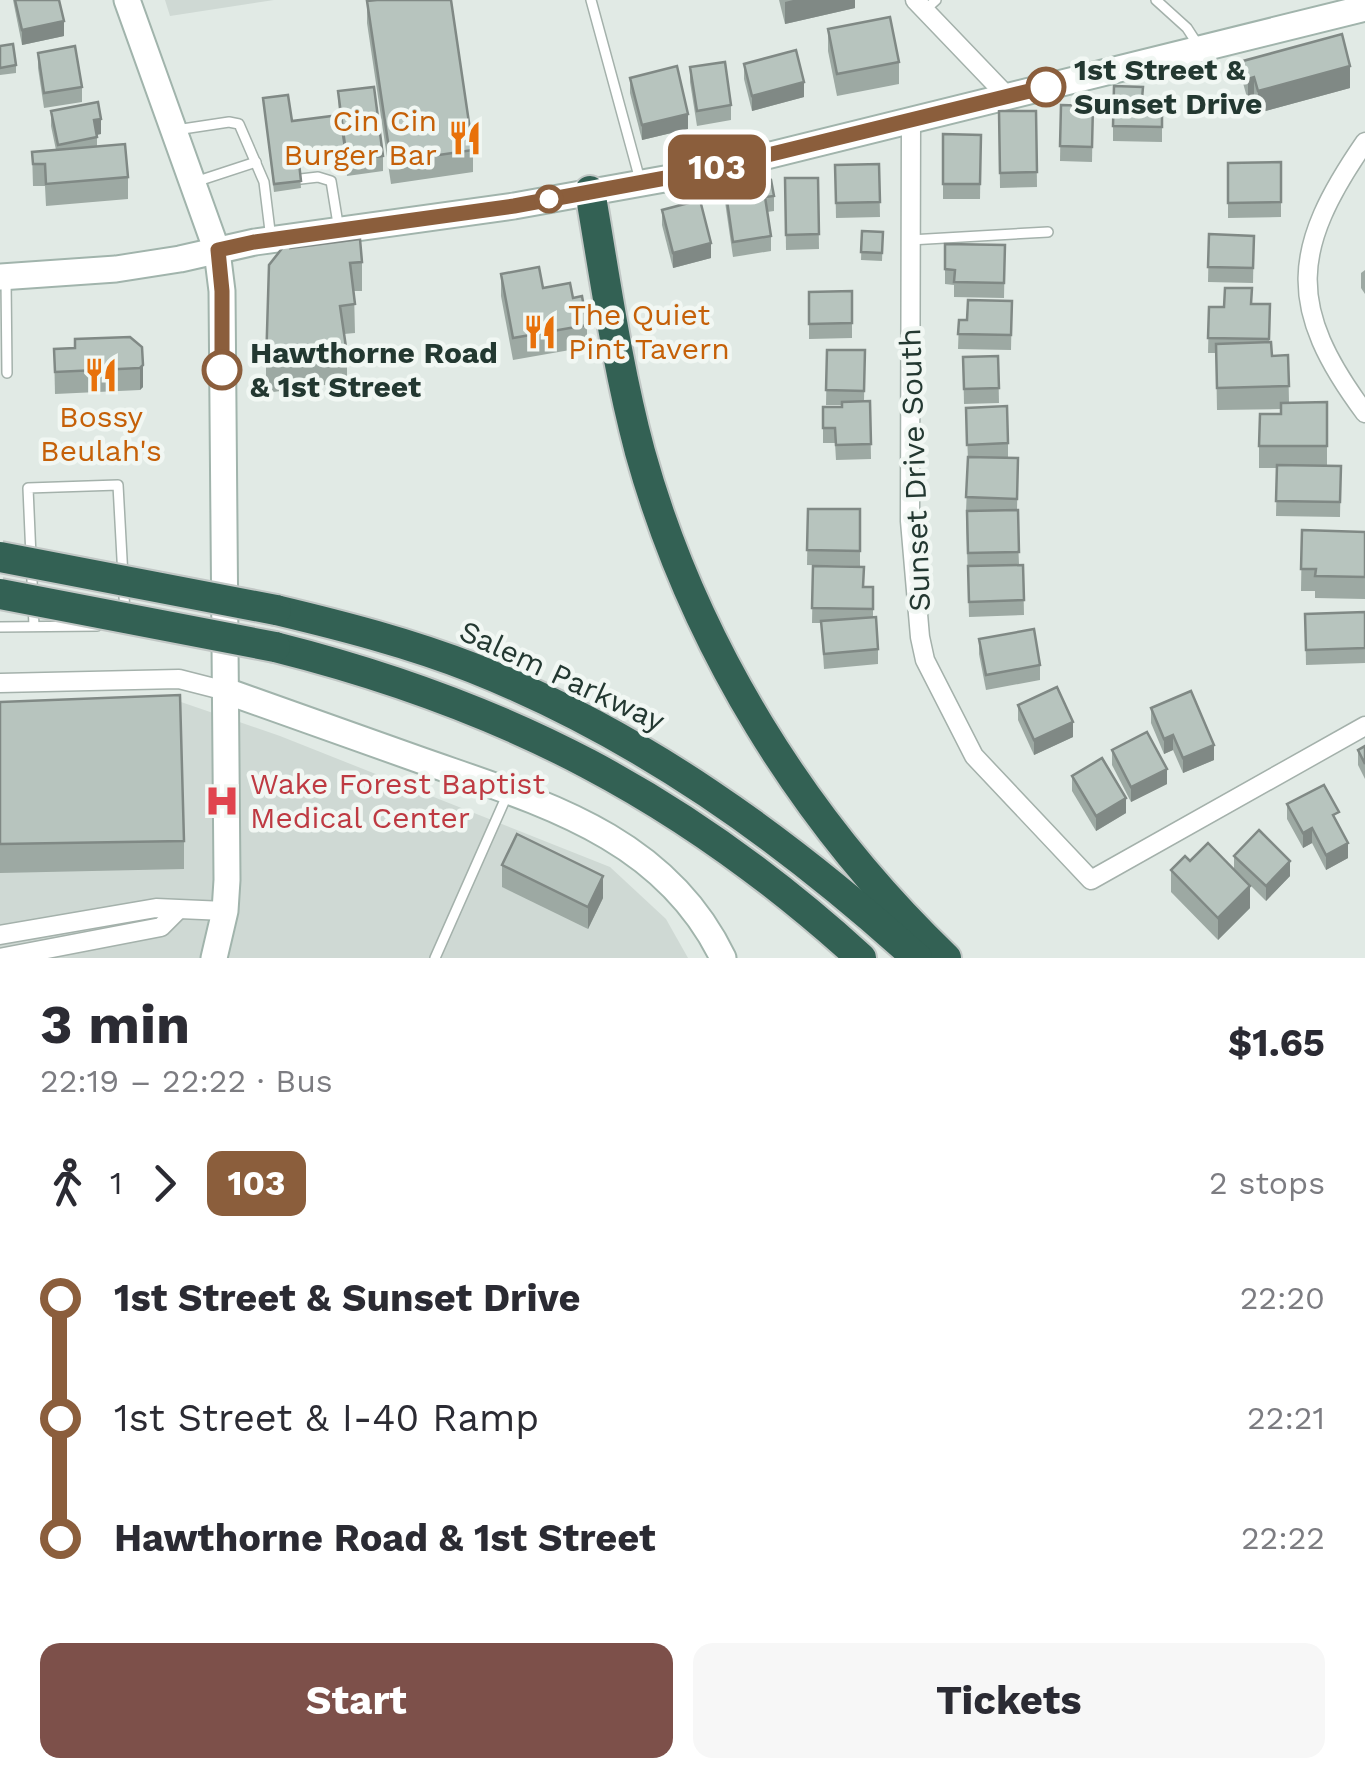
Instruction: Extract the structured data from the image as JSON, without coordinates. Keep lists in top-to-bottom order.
{
  "streets": {
    "highway": ["Salem Parkway"],
    "street": ["Sunset Drive South"]
  },
  "places": {
    "other": ["1st Street & Sunset Drive", "Hawthorne Road & 1st Street"],
    "restaurant": ["Cin Cin Burger Bar", "The Quiet Pint Tavern", "Bossy Beulah's"],
    "hospital": ["Wake Forest Baptist Medical Center"]
  },
  "lines": ["bus line 103"],
  "page": {
    "on_map": "103",
    "heading": ["3 min", "22:19 – 22:22 · Bus", "$1.65"],
    "legs": ["1", "103", "2 stops"],
    "list": [
      {
        "name": "1st Street & Sunset Drive",
        "value": "22:20"
      },
      {
        "name": "1st Street & I-40 Ramp",
        "value": "22:21"
      },
      {
        "name": "Hawthorne Road & 1st Street",
        "value": "22:22"
      }
    ],
    "buttons": ["Start", "Tickets"]
  }
}
